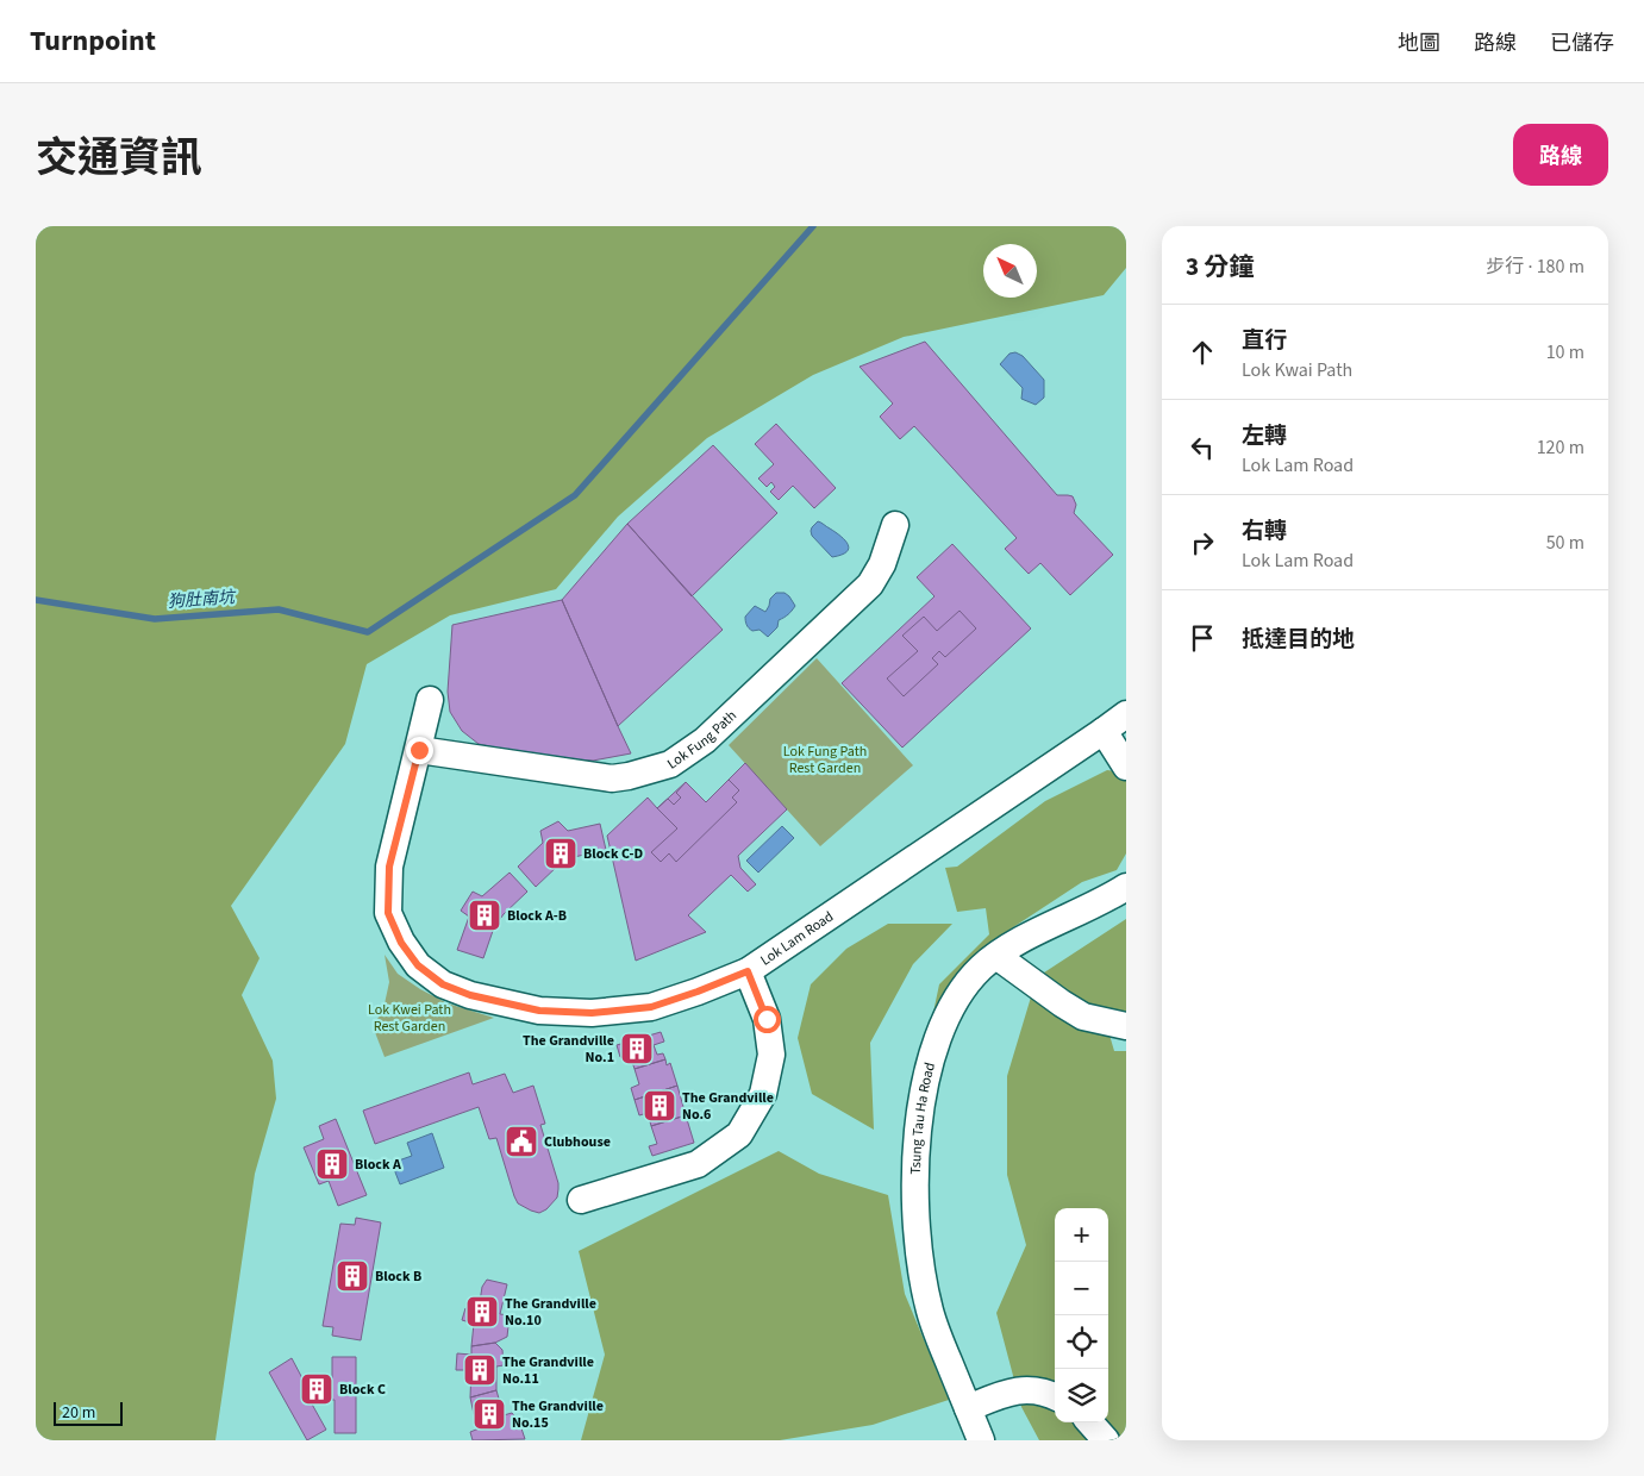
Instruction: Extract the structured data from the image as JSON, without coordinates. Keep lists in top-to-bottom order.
{
  "streets": {
    "street": ["Lok Fung Path", "Lok Lam Road", "Tsung Tau Ha Road"]
  },
  "crossings": [
    ["Lok Fung Path", "Lok Lam Road"]
  ],
  "water": ["狗肚南坑"],
  "parks": ["Lok Fung Path Rest Garden", "Lok Kwei Path Rest Garden"],
  "places": {
    "building": [
      "Block C-D",
      "Block A-B",
      "The Grandville No.1",
      "The Grandville No.6",
      "Block A",
      "Block B",
      "The Grandville No.10",
      "The Grandville No.11",
      "Block C",
      "The Grandville No.15"
    ],
    "public building": ["Clubhouse"]
  },
  "scale_bar": "20 m",
  "north": "top left",
  "page": {
    "header": "Turnpoint",
    "nav": ["地圖", "路線", "已儲存"],
    "title": "交通資訊",
    "buttons": "路線",
    "heading": ["3 分鐘", "步行 · 180 m"],
    "list": [
      ["直行", "Lok Kwai Path", "10 m"],
      ["左轉", "Lok Lam Road", "120 m"],
      ["右轉", "Lok Lam Road", "50 m"],
      "抵達目的地"
    ],
    "map_buttons": ["+", "−"],
    "scale": "20 m"
  }
}
